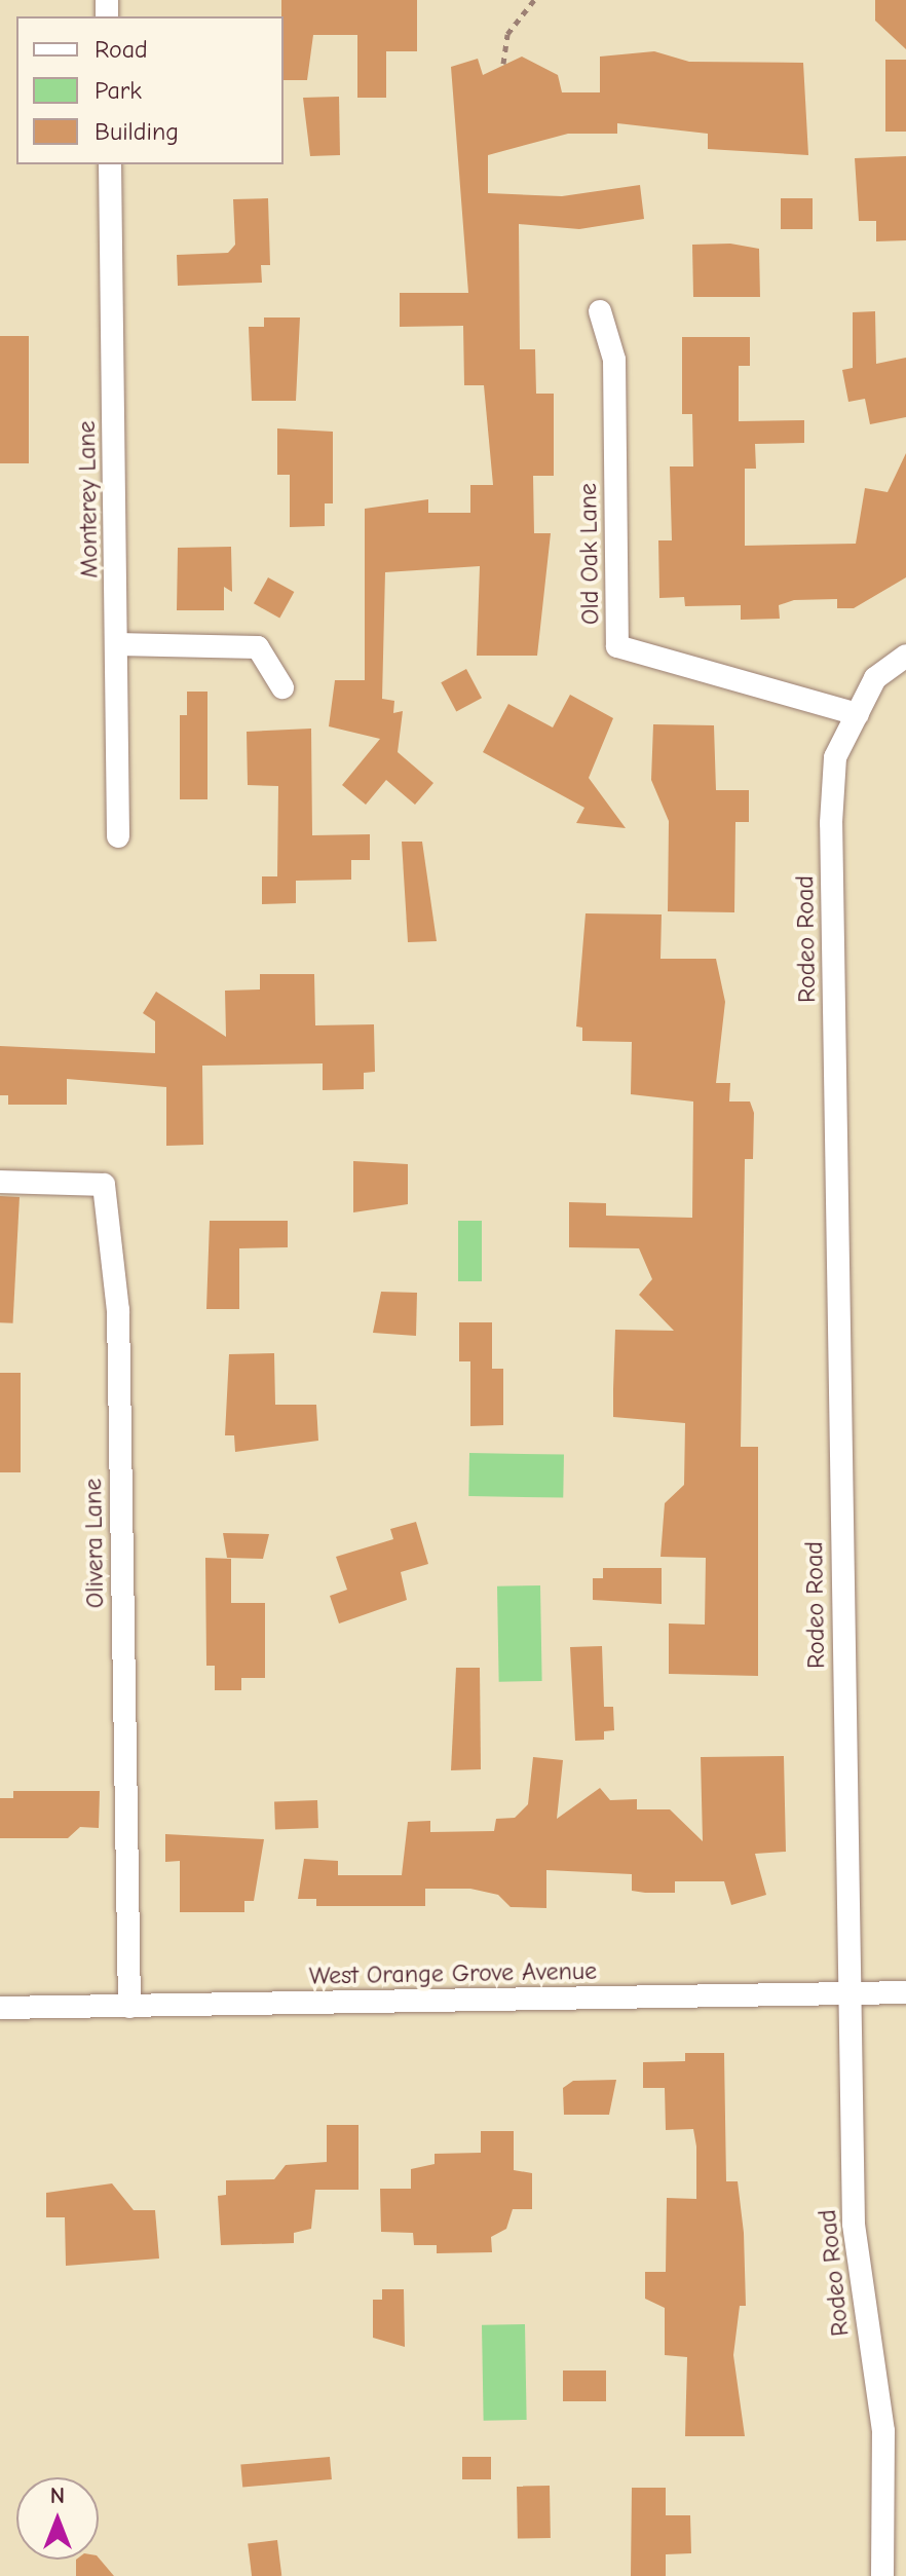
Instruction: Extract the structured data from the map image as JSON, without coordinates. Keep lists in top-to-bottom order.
{
  "streets": {
    "street": [
      "Monterey Lane",
      "Old Oak Lane",
      "Rodeo Road",
      "Olivera Lane",
      "West Orange Grove Avenue"
    ]
  },
  "crossings": [
    ["Old Oak Lane", "Rodeo Road"],
    ["Rodeo Road", "West Orange Grove Avenue"],
    ["Olivera Lane", "West Orange Grove Avenue"]
  ],
  "legend": ["Road", "Park", "Building"],
  "north": "top"
}
